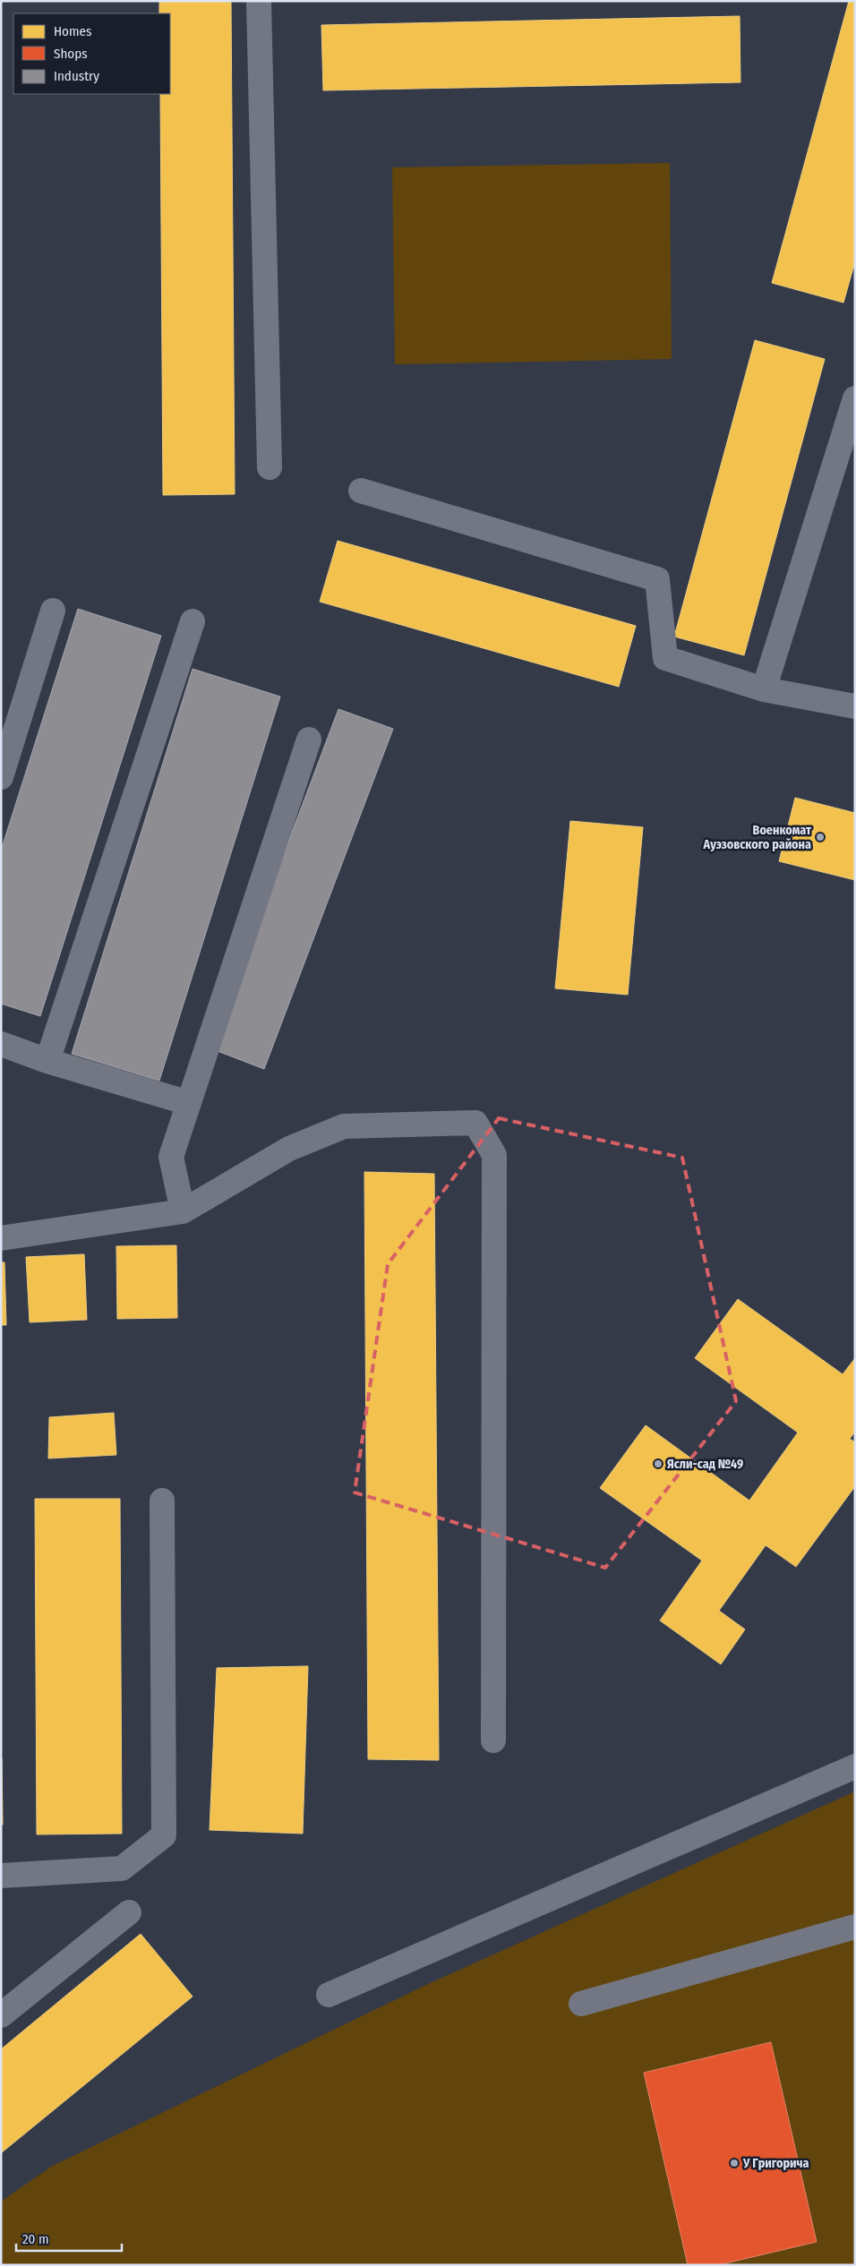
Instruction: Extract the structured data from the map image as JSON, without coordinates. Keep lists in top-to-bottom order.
{
  "places": ["Военкомат Ауэзовского района", "Ясли-сад №49", "У Григорича"],
  "legend": ["Homes", "Shops", "Industry"],
  "scale_bar": "20 m"
}
